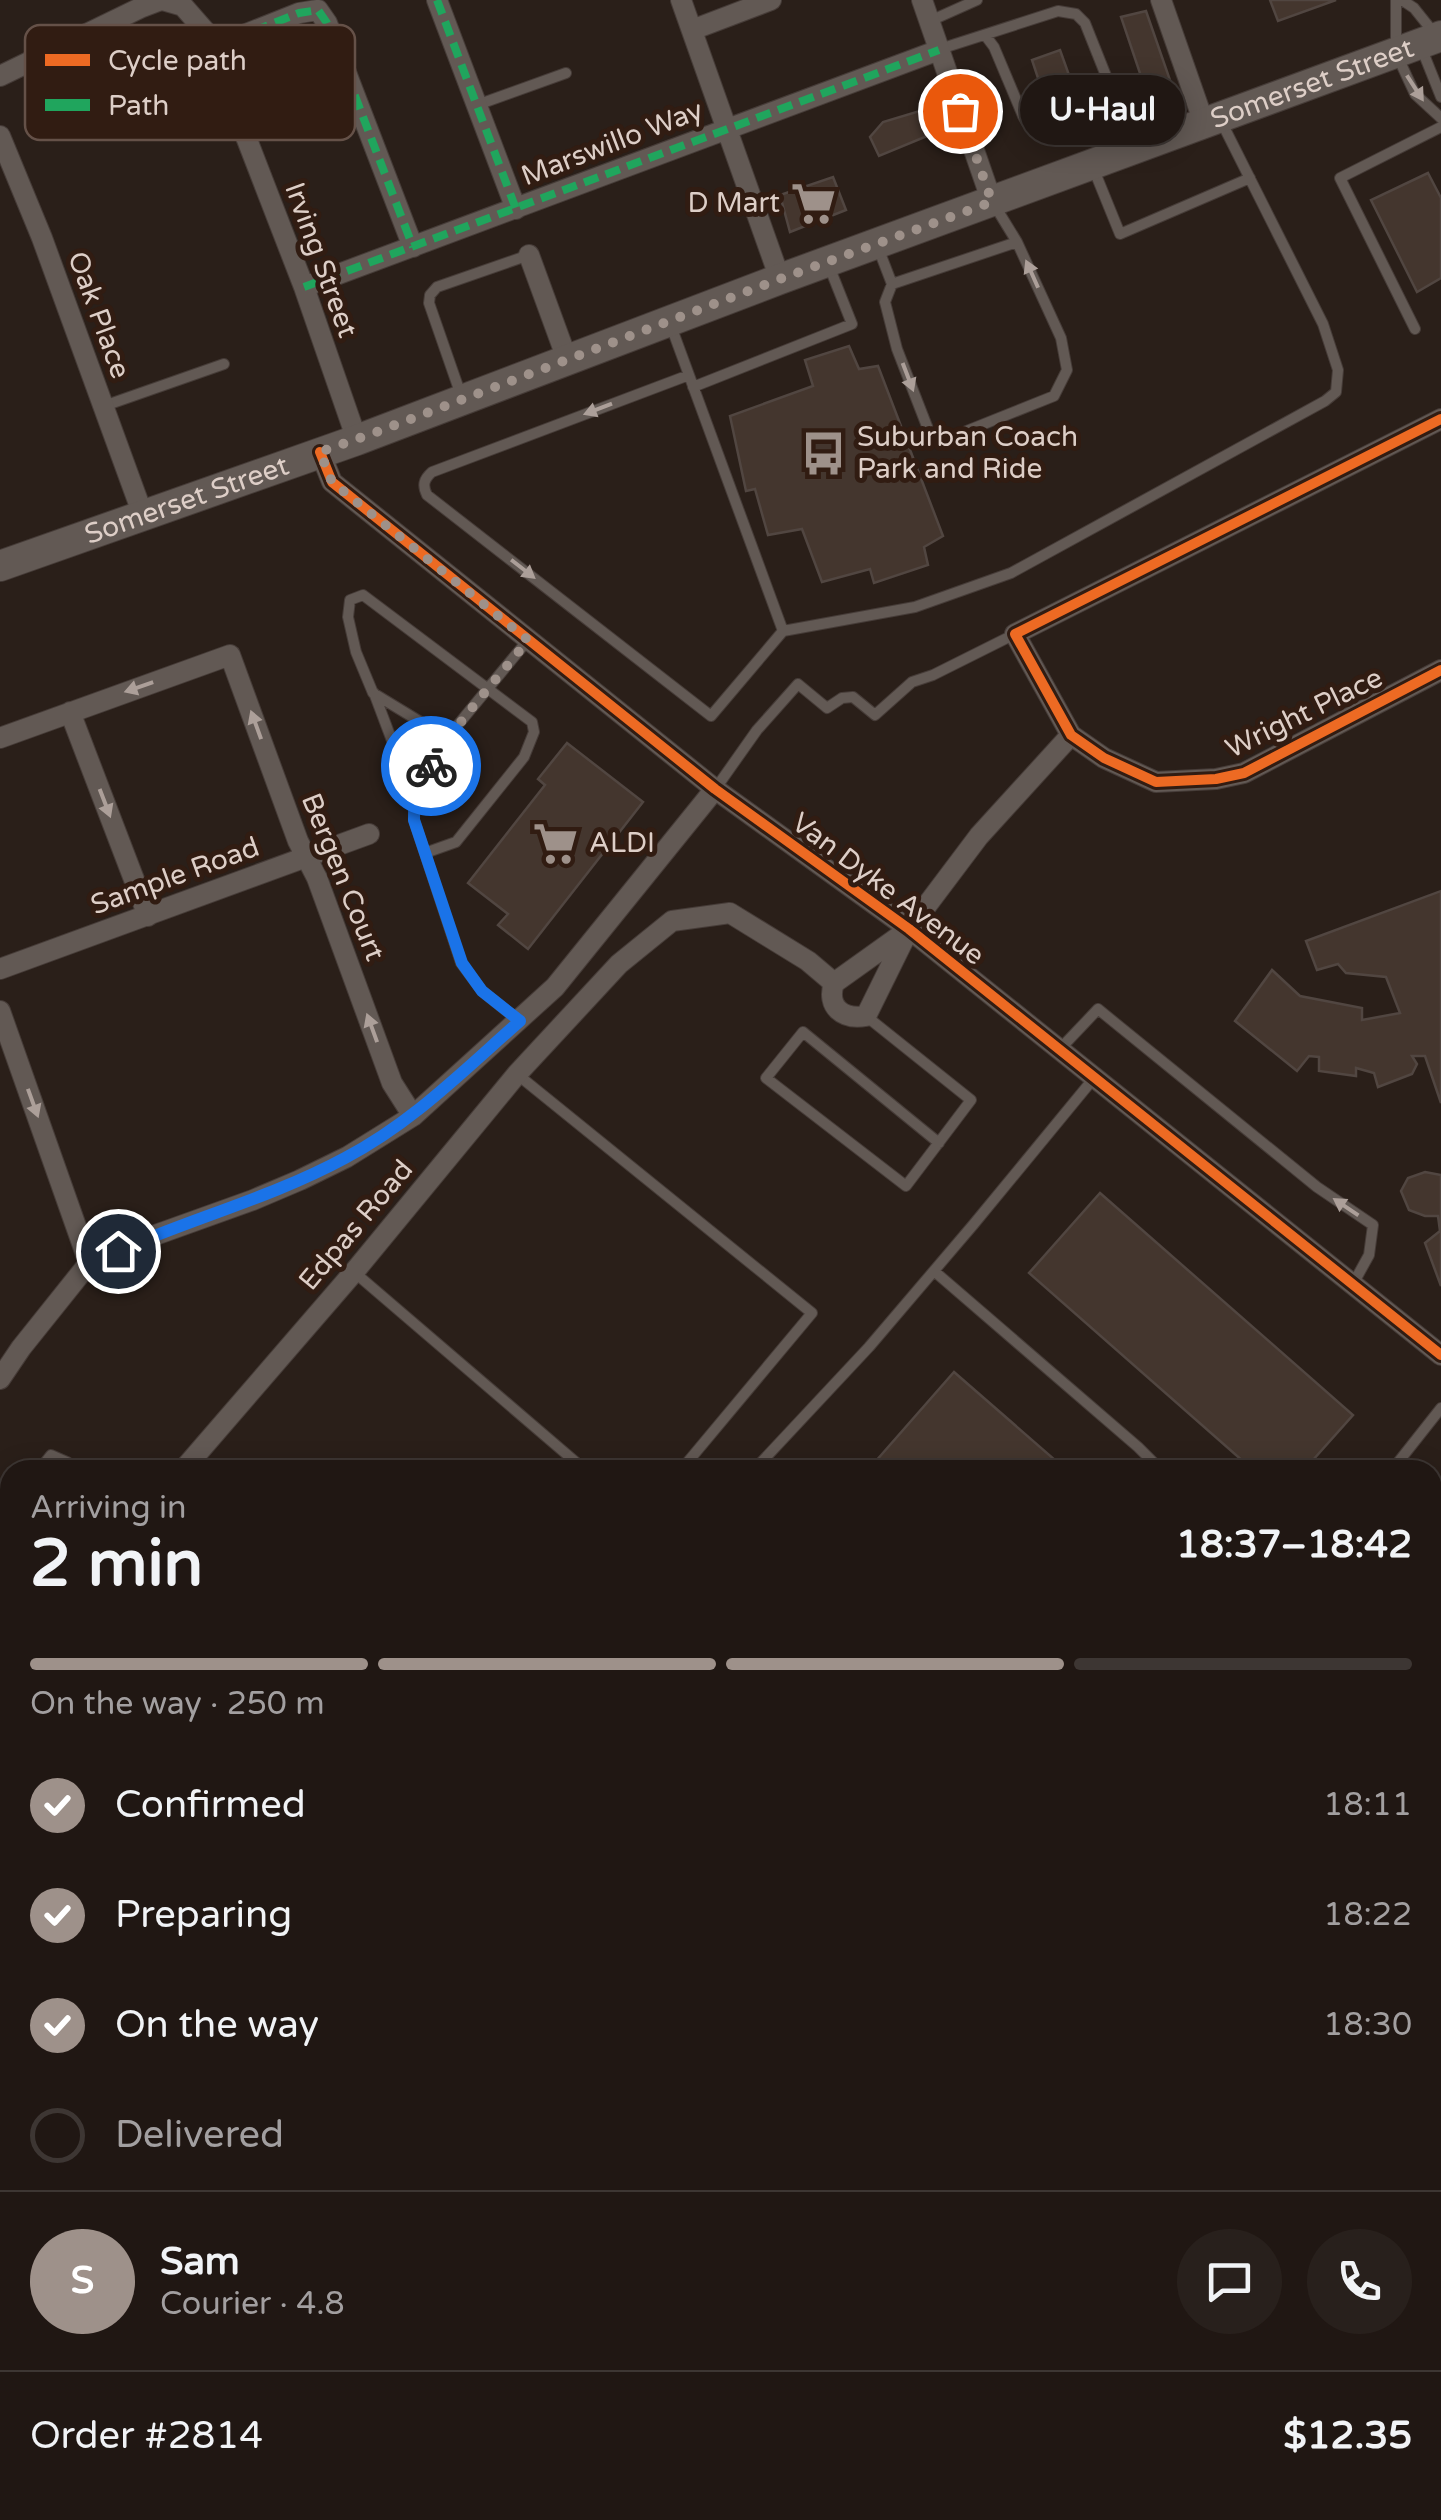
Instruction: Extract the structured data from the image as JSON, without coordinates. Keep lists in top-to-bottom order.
{
  "streets": {
    "main road": ["Somerset Street"],
    "street": [
      "Marswillo Way",
      "Irving Street",
      "Oak Place",
      "Wright Place",
      "Sample Road",
      "Bergen Court",
      "Van Dyke Avenue",
      "Edpas Road"
    ]
  },
  "crossings": [
    ["Somerset Street", "Irving Street"],
    ["Somerset Street", "Oak Place"],
    ["Somerset Street", "Van Dyke Avenue"],
    ["Marswillo Way", "Irving Street"],
    ["Sample Road", "Bergen Court"]
  ],
  "places": {
    "other": ["U-Haul"],
    "supermarket": ["D Mart", "ALDI"],
    "bus stop": ["Suburban Coach Park and Ride"]
  },
  "legend": ["Cycle path", "Path"],
  "page": {
    "bubble": "U-Haul",
    "heading": ["2 min", "Arriving in", "18:37–18:42"],
    "panel": [
      "Sam",
      "Courier · 4.8",
      "Order #2814",
      "$12.35"
    ],
    "bar": "On the way · 250 m",
    "list": [
      ["Confirmed", "18:11"],
      ["Preparing", "18:22"],
      ["On the way", "18:30"],
      "Delivered"
    ],
    "round": "S"
  }
}
